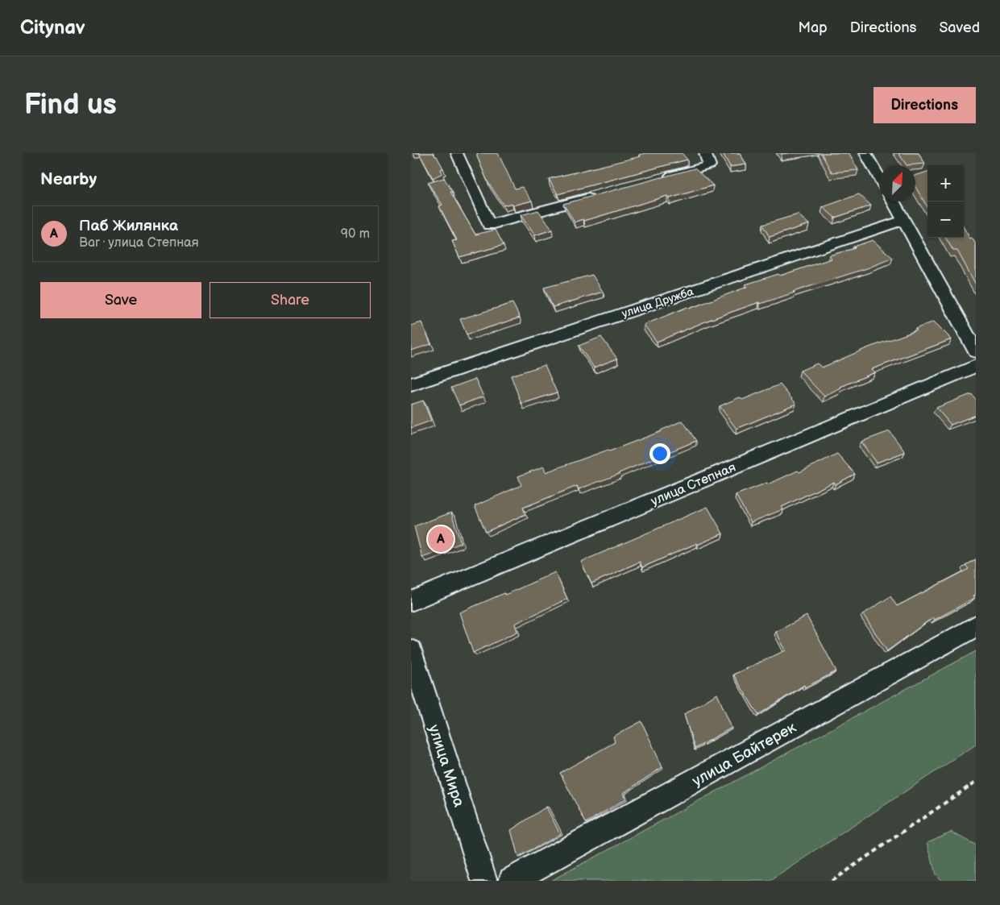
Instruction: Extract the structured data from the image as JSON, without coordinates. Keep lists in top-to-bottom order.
{
  "streets": {
    "street": [
      "улица Дружба",
      "улица Степная",
      "улица Байтерек",
      "улица Мира"
    ]
  },
  "north": "top right",
  "page": {
    "header": "Citynav",
    "nav": ["Map", "Directions", "Saved"],
    "buttons": [
      "Directions",
      ["Save", "Share"]
    ],
    "title": "Find us",
    "heading": "Nearby",
    "map_buttons": ["+", "−"],
    "list": [
      {
        "mark": "A",
        "name": "Паб Жилянка",
        "note": "Bar · улица Степная",
        "value": "90 m"
      }
    ],
    "pins": "A"
  }
}
